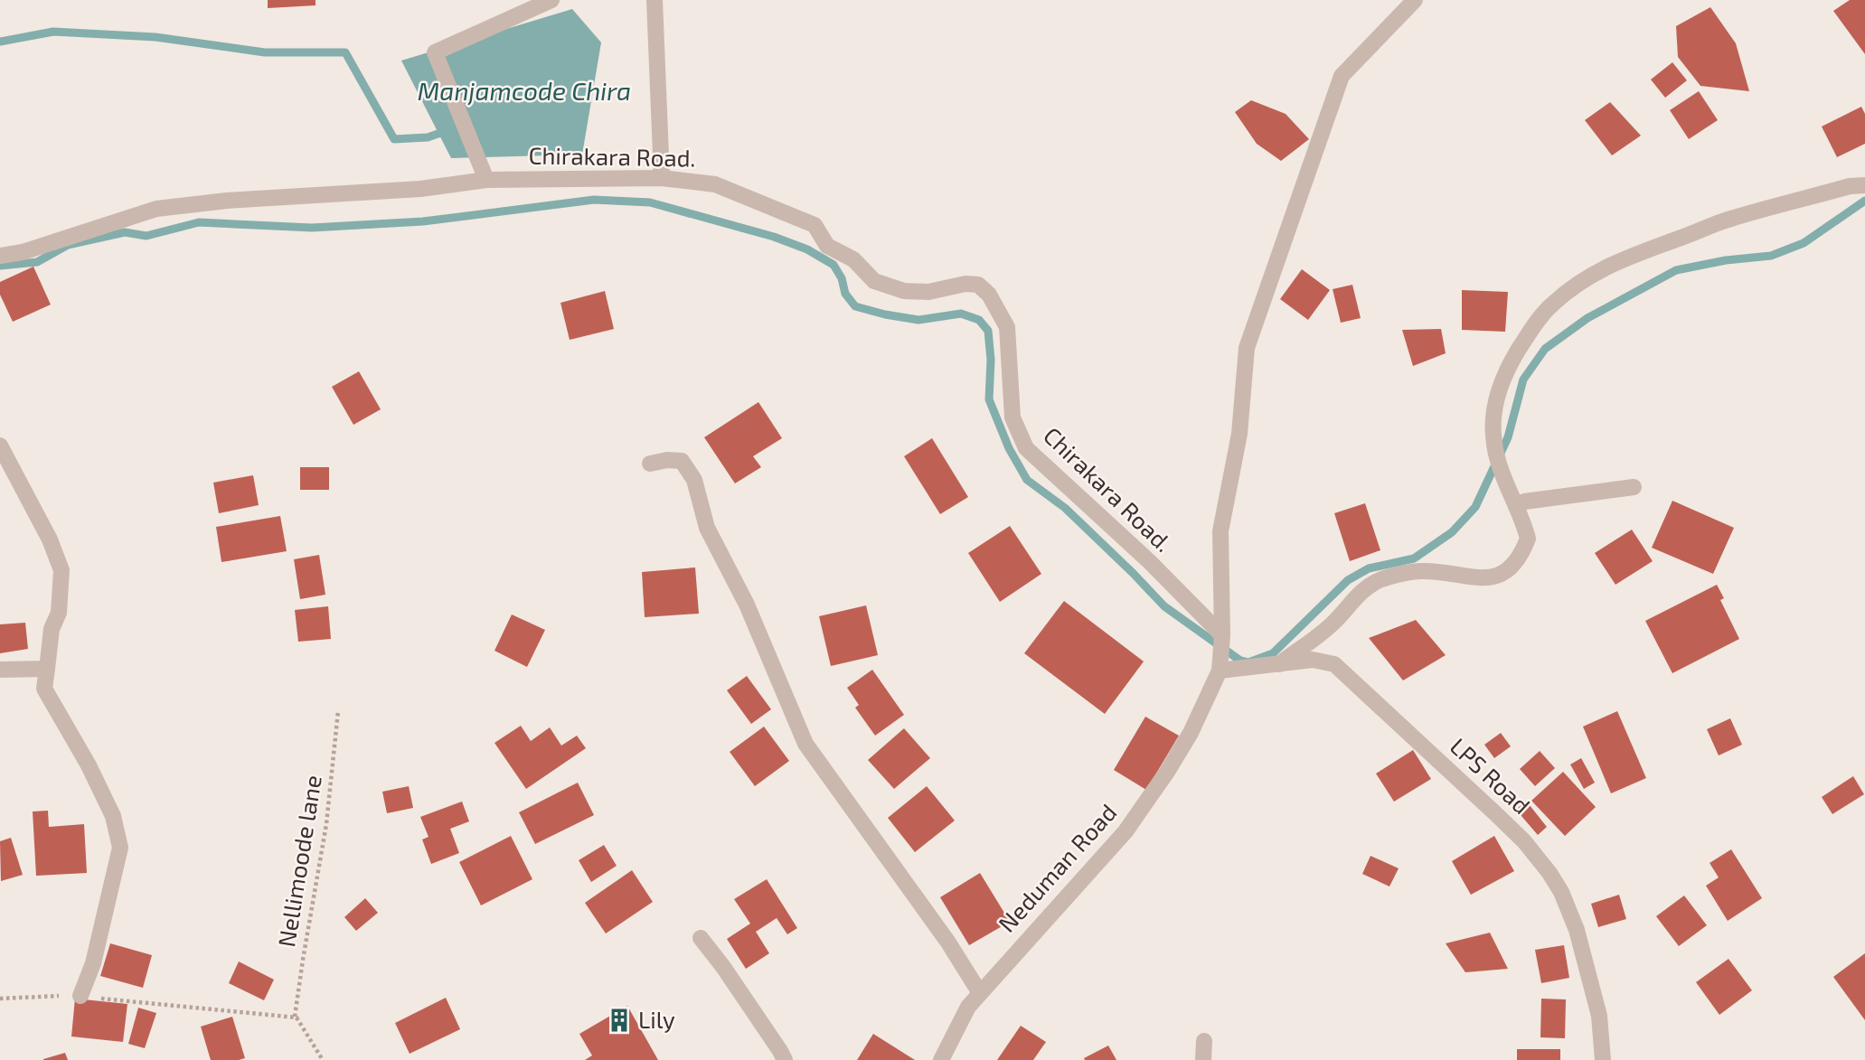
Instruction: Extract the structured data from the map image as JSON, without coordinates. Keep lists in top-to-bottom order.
{
  "streets": {
    "street": ["Chirakara Road.", "LPS Road", "Neduman Road"],
    "path": ["Nellimoode lane"]
  },
  "crossings": [
    ["LPS Road", "Neduman Road"]
  ],
  "water": ["Manjamcode Chira"],
  "places": {
    "building": ["Lily"]
  }
}
